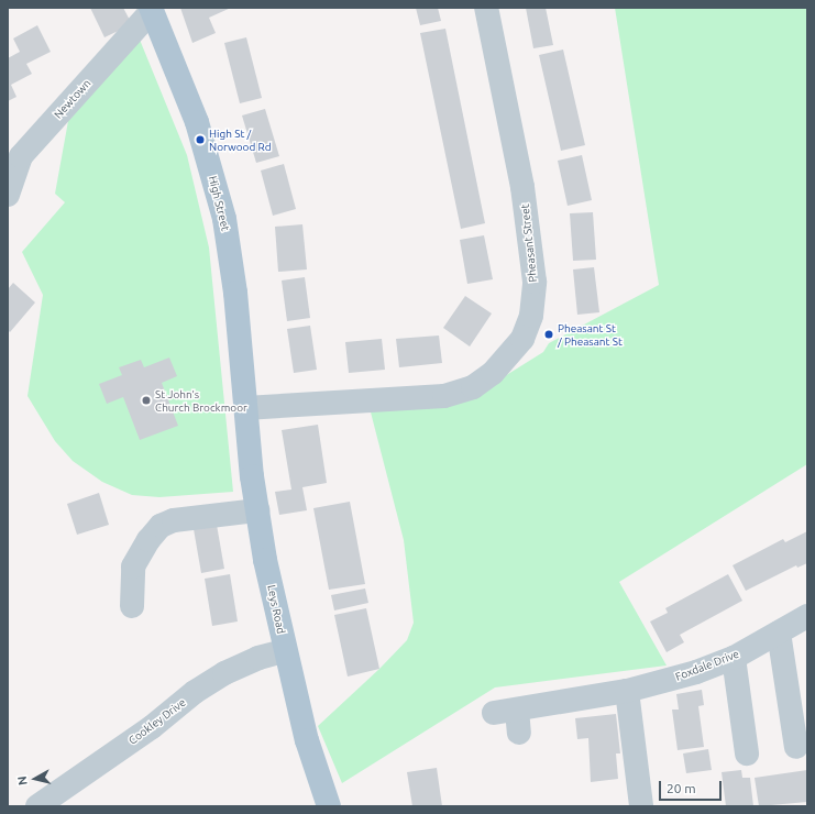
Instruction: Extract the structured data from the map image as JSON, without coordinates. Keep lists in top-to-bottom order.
{
  "streets": {
    "main road": ["High Street", "Leys Road"],
    "street": [
      "Newtown",
      "Pheasant Street",
      "Foxdale Drive",
      "Cookley Drive"
    ]
  },
  "crossings": [
    ["Newtown", "High Street"],
    ["High Street", "Pheasant Street"],
    ["High Street", "Leys Road"],
    ["Pheasant Street", "Leys Road"],
    ["Leys Road", "Cookley Drive"]
  ],
  "places": ["High St / Norwood Rd", "Pheasant St / Pheasant St", "St John's Church Brockmoor"],
  "scale_bar": "20 m",
  "north": "left"
}
